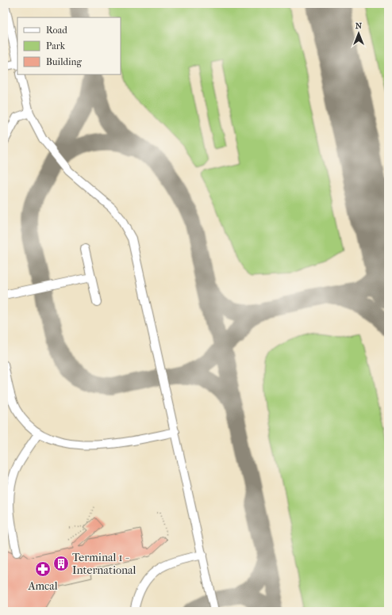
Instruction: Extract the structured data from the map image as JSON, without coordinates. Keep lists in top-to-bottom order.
{
  "places": {
    "building": ["Terminal 1 - International"],
    "pharmacy": ["Amcal"]
  },
  "legend": ["Road", "Park", "Building"],
  "north": "top"
}
